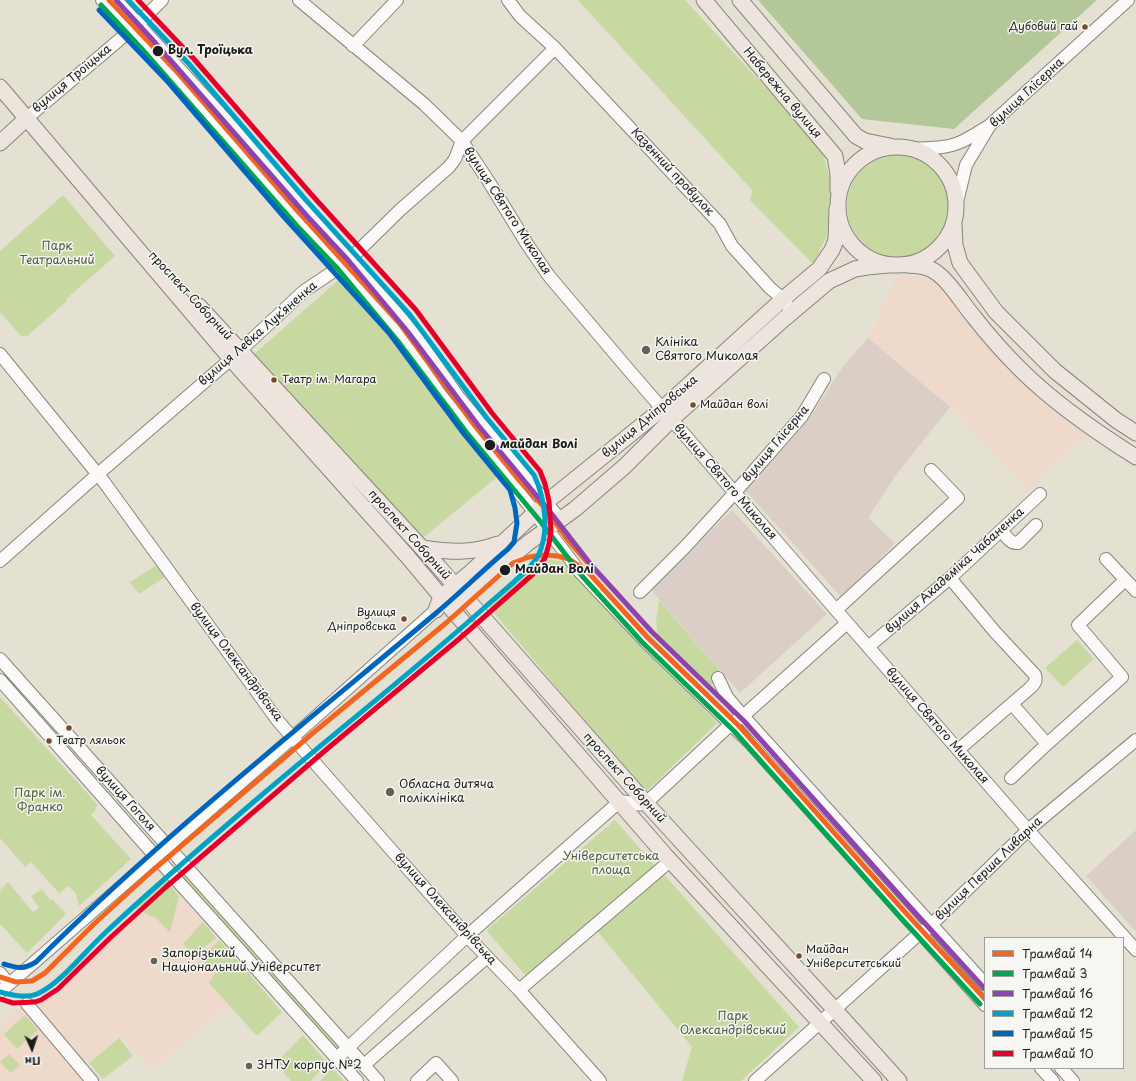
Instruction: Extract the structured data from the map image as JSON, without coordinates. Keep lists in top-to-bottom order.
{
  "streets": {
    "main road": [
      "вулиця Троїцька",
      "Набережна вулиця",
      "проспект Соборний",
      "вулиця Дніпровська"
    ],
    "street": [
      "вулиця Глісерна",
      "Казенний провулок",
      "вулиця Святого Миколая",
      "вулиця Левка Лукʼяненка",
      "вулиця Академіка Чабаненка",
      "вулиця Олександрівська",
      "вулиця Гоголя",
      "вулиця Перша Ливарна"
    ]
  },
  "crossings": [
    ["вулиця Троїцька", "проспект Соборний"],
    ["Набережна вулиця", "вулиця Глісерна"],
    ["Набережна вулиця", "вулиця Дніпровська"],
    ["вулиця Глісерна", "вулиця Святого Миколая"],
    ["вулиця Глісерна", "вулиця Дніпровська"],
    ["Казенний провулок", "вулиця Левка Лукʼяненка"],
    ["Казенний провулок", "вулиця Дніпровська"],
    ["вулиця Святого Миколая", "вулиця Левка Лукʼяненка"],
    ["вулиця Святого Миколая", "вулиця Дніпровська"],
    ["вулиця Святого Миколая", "вулиця Академіка Чабаненка"],
    ["вулиця Святого Миколая", "вулиця Перша Ливарна"],
    ["проспект Соборний", "вулиця Левка Лукʼяненка"],
    ["проспект Соборний", "вулиця Дніпровська"],
    ["проспект Соборний", "вулиця Перша Ливарна"],
    ["вулиця Левка Лукʼяненка", "вулиця Олександрівська"],
    ["вулиця Дніпровська", "вулиця Олександрівська"],
    ["вулиця Дніпровська", "вулиця Гоголя"]
  ],
  "parks": [
    "Парк Театральний",
    "Парк ім. Франко",
    "Університетська площа",
    "Парк Олександрівський"
  ],
  "places": [
    "Дубовий гай",
    "Вул. Троїцька",
    "Клініка Святого Миколая",
    "Театр ім. Магара",
    "Майдан волі",
    "майдан Волі",
    "Майдан Волі",
    "Вулиця Дніпровська",
    "Театр ляльок",
    "Обласна дитяча поліклініка",
    "Майдан Університетський",
    "Запорізький Національний Університет",
    "ЗНТУ корпус №2"
  ],
  "lines": [
    "tram line 14",
    "tram line 16",
    "tram line 12",
    "tram line 10",
    "tram line 3",
    "tram line 15"
  ],
  "legend": [
    "Трамвай 14",
    "Трамвай 3",
    "Трамвай 16",
    "Трамвай 12",
    "Трамвай 15",
    "Трамвай 10"
  ],
  "north": "bottom"
}
